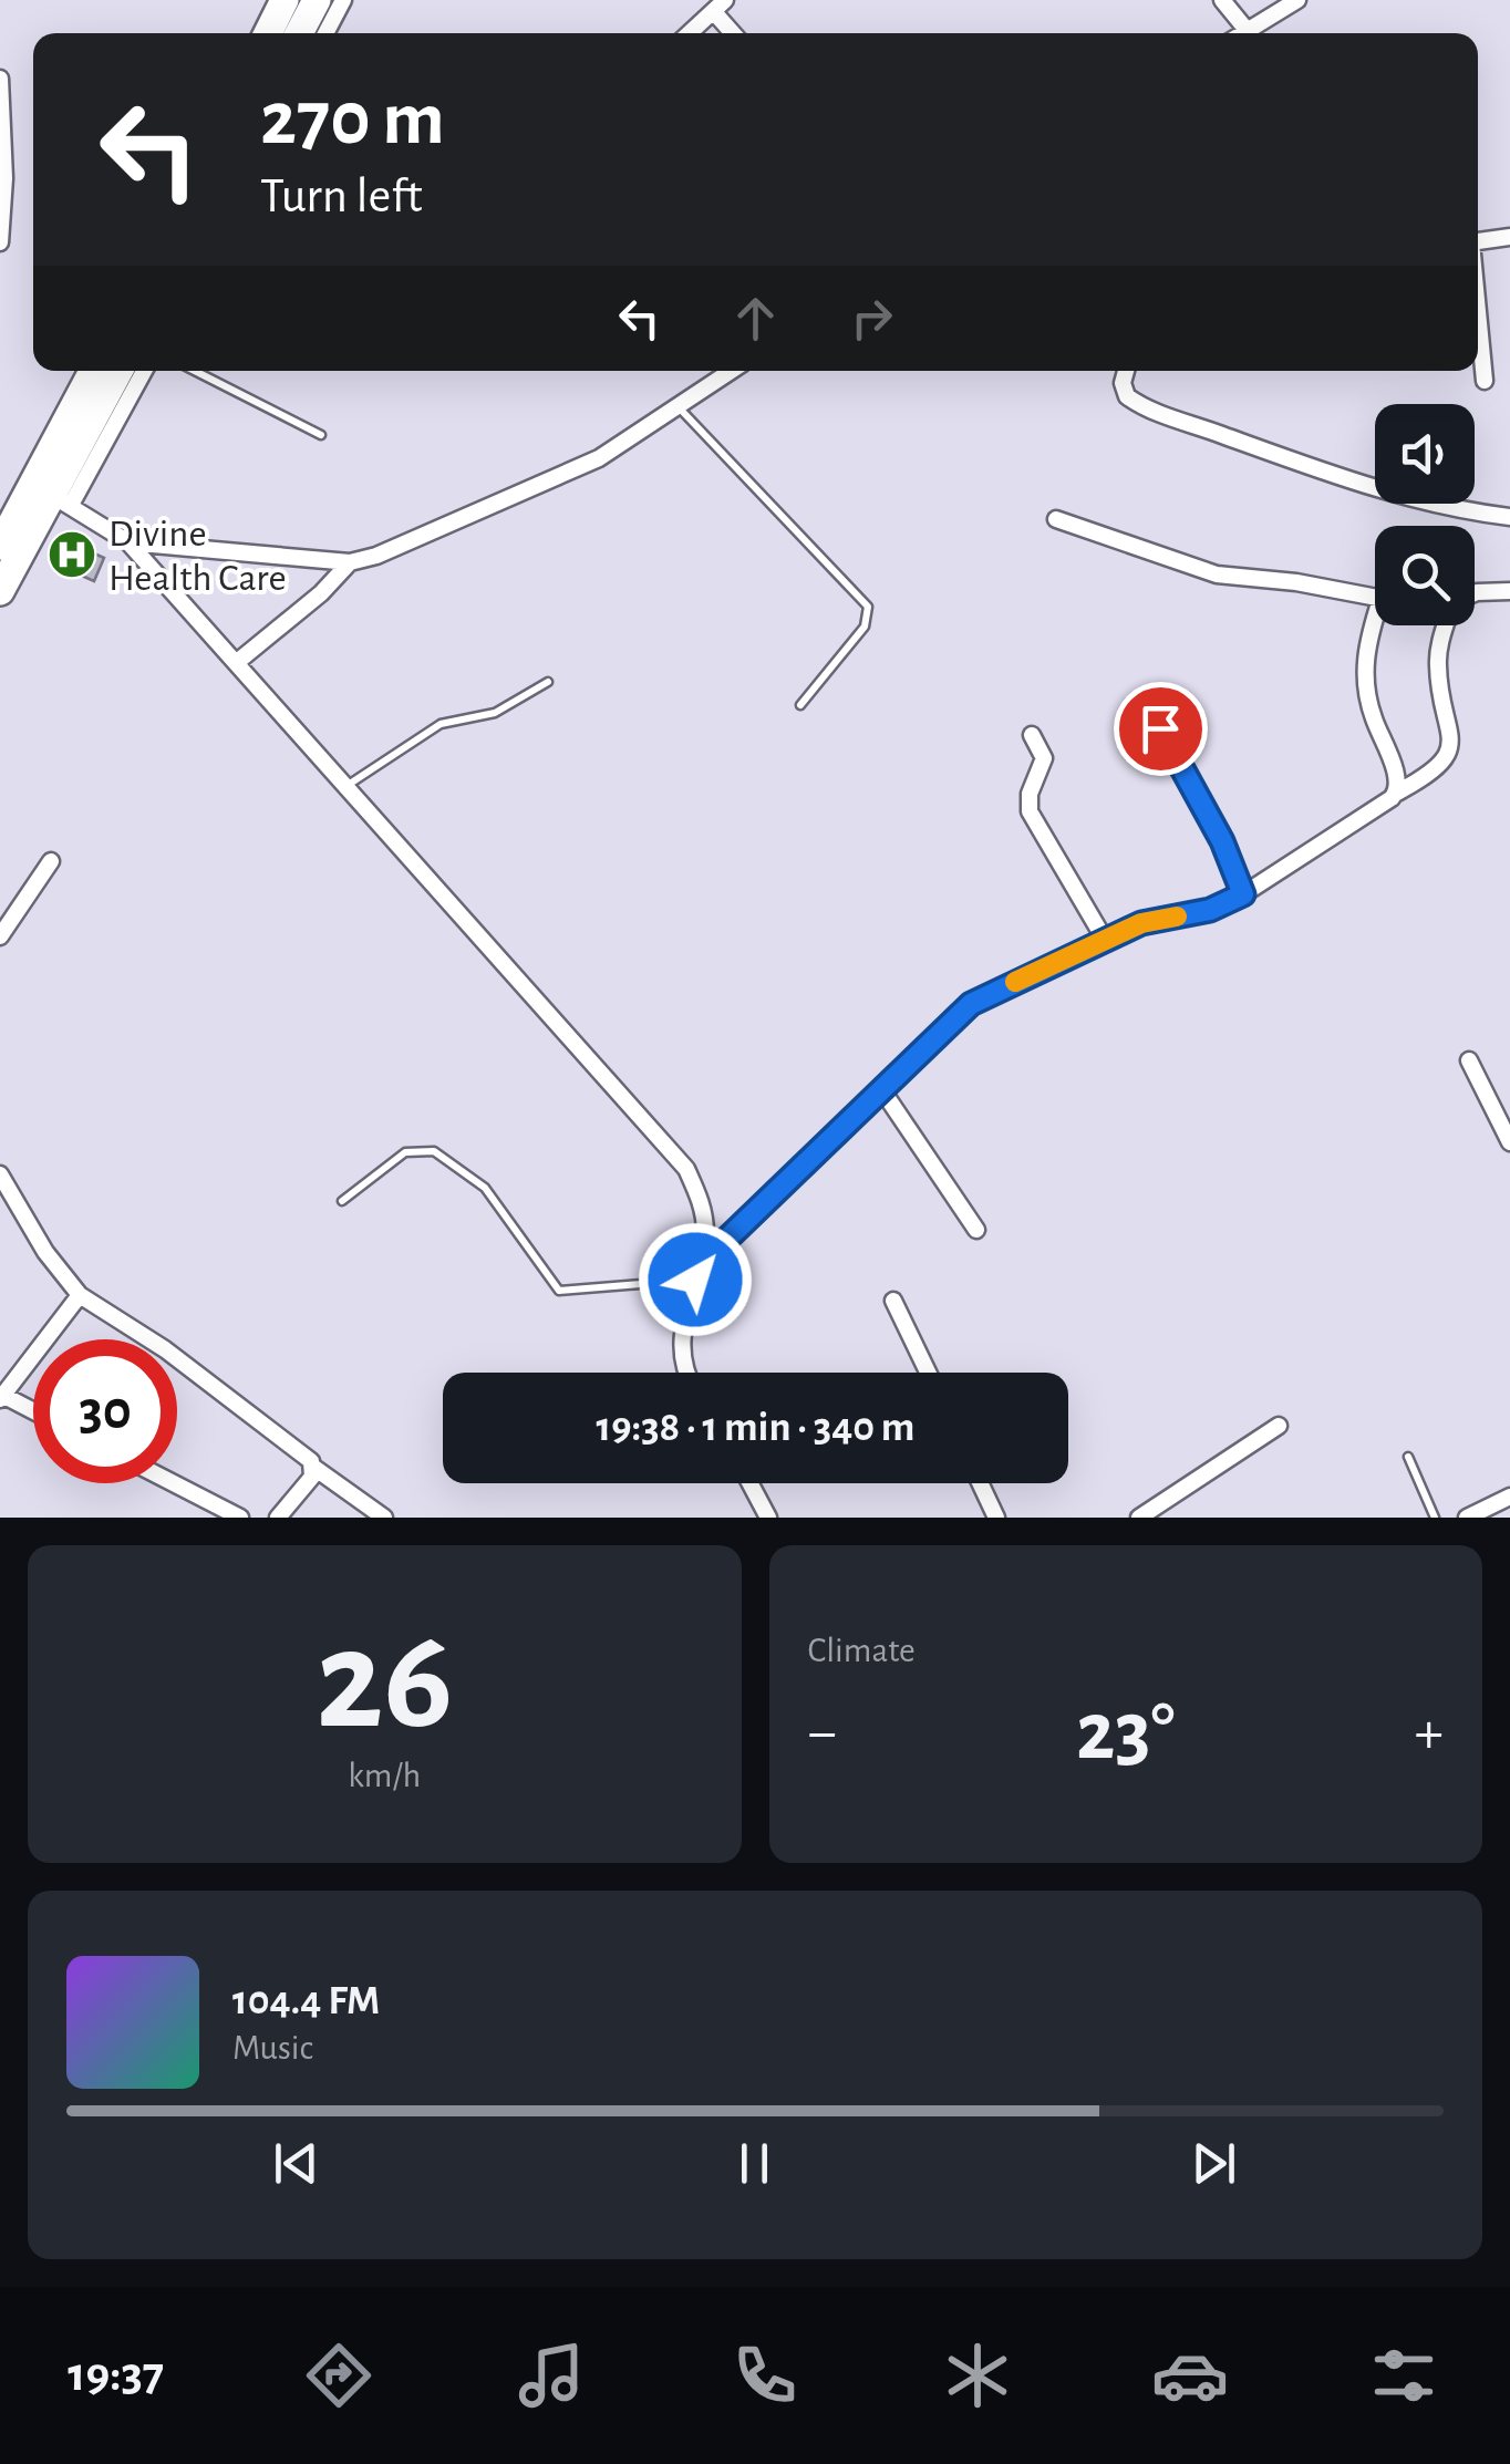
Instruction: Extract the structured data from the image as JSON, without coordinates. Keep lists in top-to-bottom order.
{
  "places": {
    "hospital": ["Divine Health Care"]
  },
  "page": {
    "turn": ["270 m", "Turn left"],
    "limit": "30",
    "trip": "19:38 · 1 min · 340 m",
    "tile": [
      ["26", "km/h"],
      "Climate"
    ],
    "heat": ["−", "23°", "+"],
    "song": ["104.4 FM", "Music"],
    "tabs": "19:37"
  }
}
